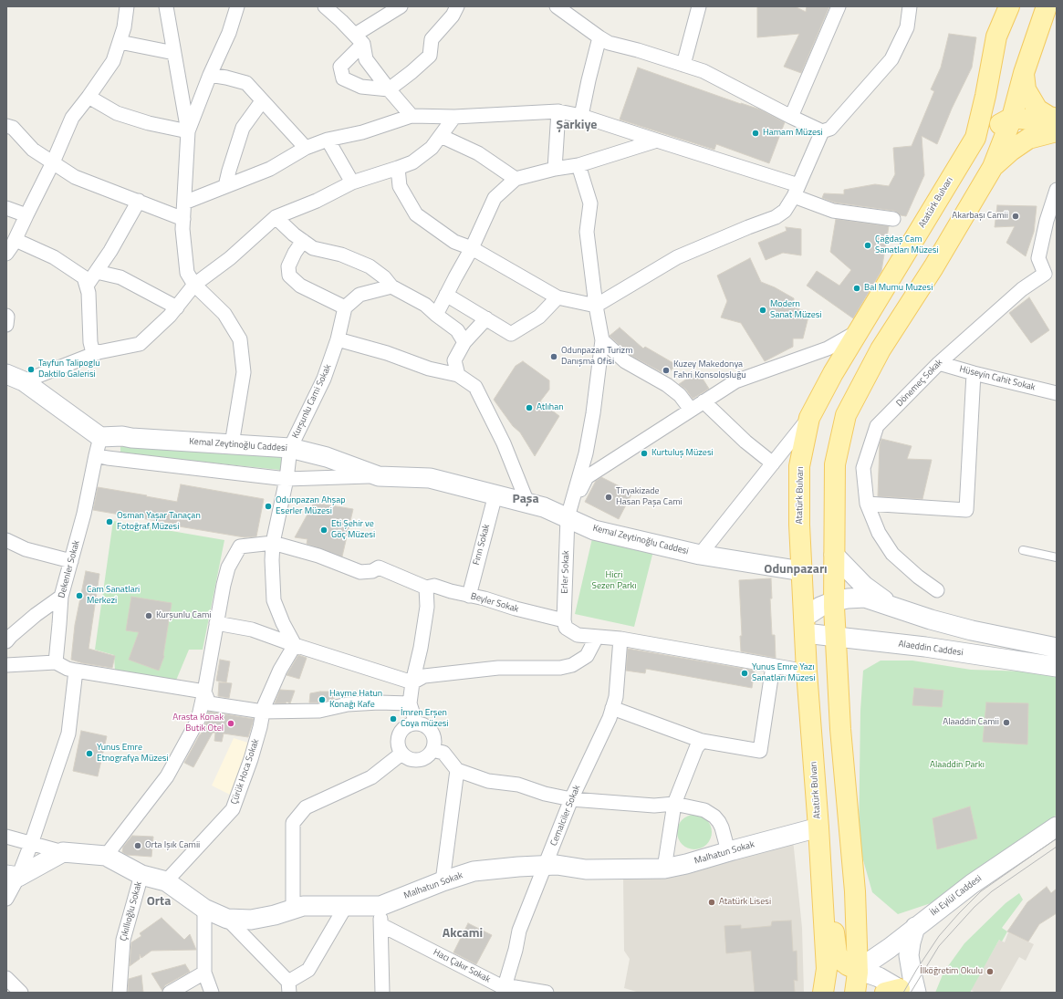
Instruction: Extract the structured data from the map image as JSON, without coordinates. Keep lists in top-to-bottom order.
{
  "streets": {
    "main road": ["Atatürk Bulvarı"],
    "street": [
      "Hüseyin Cahit Sokak",
      "Dönemeç Sokak",
      "Kurşunlu Cami Sokak",
      "Kemal Zeytinoğlu Caddesi",
      "Fırın Sokak",
      "Dekenler Sokak",
      "Erler Sokak",
      "Beyler Sokak",
      "Alaeddin Caddesi",
      "Çürük Hoca Sokak",
      "Cemalciler Sokak",
      "Malhatun Sokak",
      "İki Eylül Caddesi",
      "Çıkıllıoğlu Sokak",
      "Hacı Çakır Sokak"
    ]
  },
  "crossings": [
    ["Atatürk Bulvarı", "Kemal Zeytinoğlu Caddesi"],
    ["Atatürk Bulvarı", "Beyler Sokak"],
    ["Atatürk Bulvarı", "Alaeddin Caddesi"],
    ["Atatürk Bulvarı", "Malhatun Sokak"],
    ["Hüseyin Cahit Sokak", "Dönemeç Sokak"],
    ["Kurşunlu Cami Sokak", "Kemal Zeytinoğlu Caddesi"],
    ["Kurşunlu Cami Sokak", "Beyler Sokak"],
    ["Kurşunlu Cami Sokak", "Çürük Hoca Sokak"],
    ["Kemal Zeytinoğlu Caddesi", "Fırın Sokak"],
    ["Kemal Zeytinoğlu Caddesi", "Dekenler Sokak"],
    ["Kemal Zeytinoğlu Caddesi", "Erler Sokak"],
    ["Fırın Sokak", "Beyler Sokak"],
    ["Erler Sokak", "Beyler Sokak"],
    ["Beyler Sokak", "Cemalciler Sokak"],
    ["Çürük Hoca Sokak", "Malhatun Sokak"],
    ["Cemalciler Sokak", "Malhatun Sokak"],
    ["Cemalciler Sokak", "Hacı Çakır Sokak"],
    ["Malhatun Sokak", "Çıkıllıoğlu Sokak"]
  ],
  "districts": [
    "Şarkiye",
    "Paşa",
    "Odunpazarı",
    "Orta",
    "Akcami"
  ],
  "parks": ["Hicri Sezen Parkı", "Alaaddin Parkı"],
  "places": [
    "Hamam Müzesi",
    "Akarbaşı Camii",
    "Çağdaş Cam Sanatları Müzesi",
    "Bal Mumu Muzesi",
    "Modern Sanat Müzesi",
    "Odunpazarı Turizm Danışma Ofisi",
    "Tayfun Talipoglu Daktilo Galerisi",
    "Kuzey Makedonya Fahri Konsolosluğu",
    "Atlıhan",
    "Kurtuluş Müzesi",
    "Tiryakizade Hasan Paşa Cami",
    "Odunpazarı Ahşap Eserler Müzesi",
    "Osman Yaşar Tanaçan Fotoğraf Müzesi",
    "Eti Şehir ve Göç Müzesi",
    "Cam Sanatlari Merkezi",
    "Kurşunlu Cami",
    "Yunus Emre Yazı Sanatları Müzesi",
    "Hayme Hatun Konağı Kafe",
    "İmren Erşen Coya müzesi",
    "Alaaddin Camii",
    "Arasta Konak Butik Otel",
    "Yunus Emre Etnografya Müzesi",
    "Orta Işık Camii",
    "Atatürk Lisesi",
    "İlköğretim Okulu"
  ]
}
